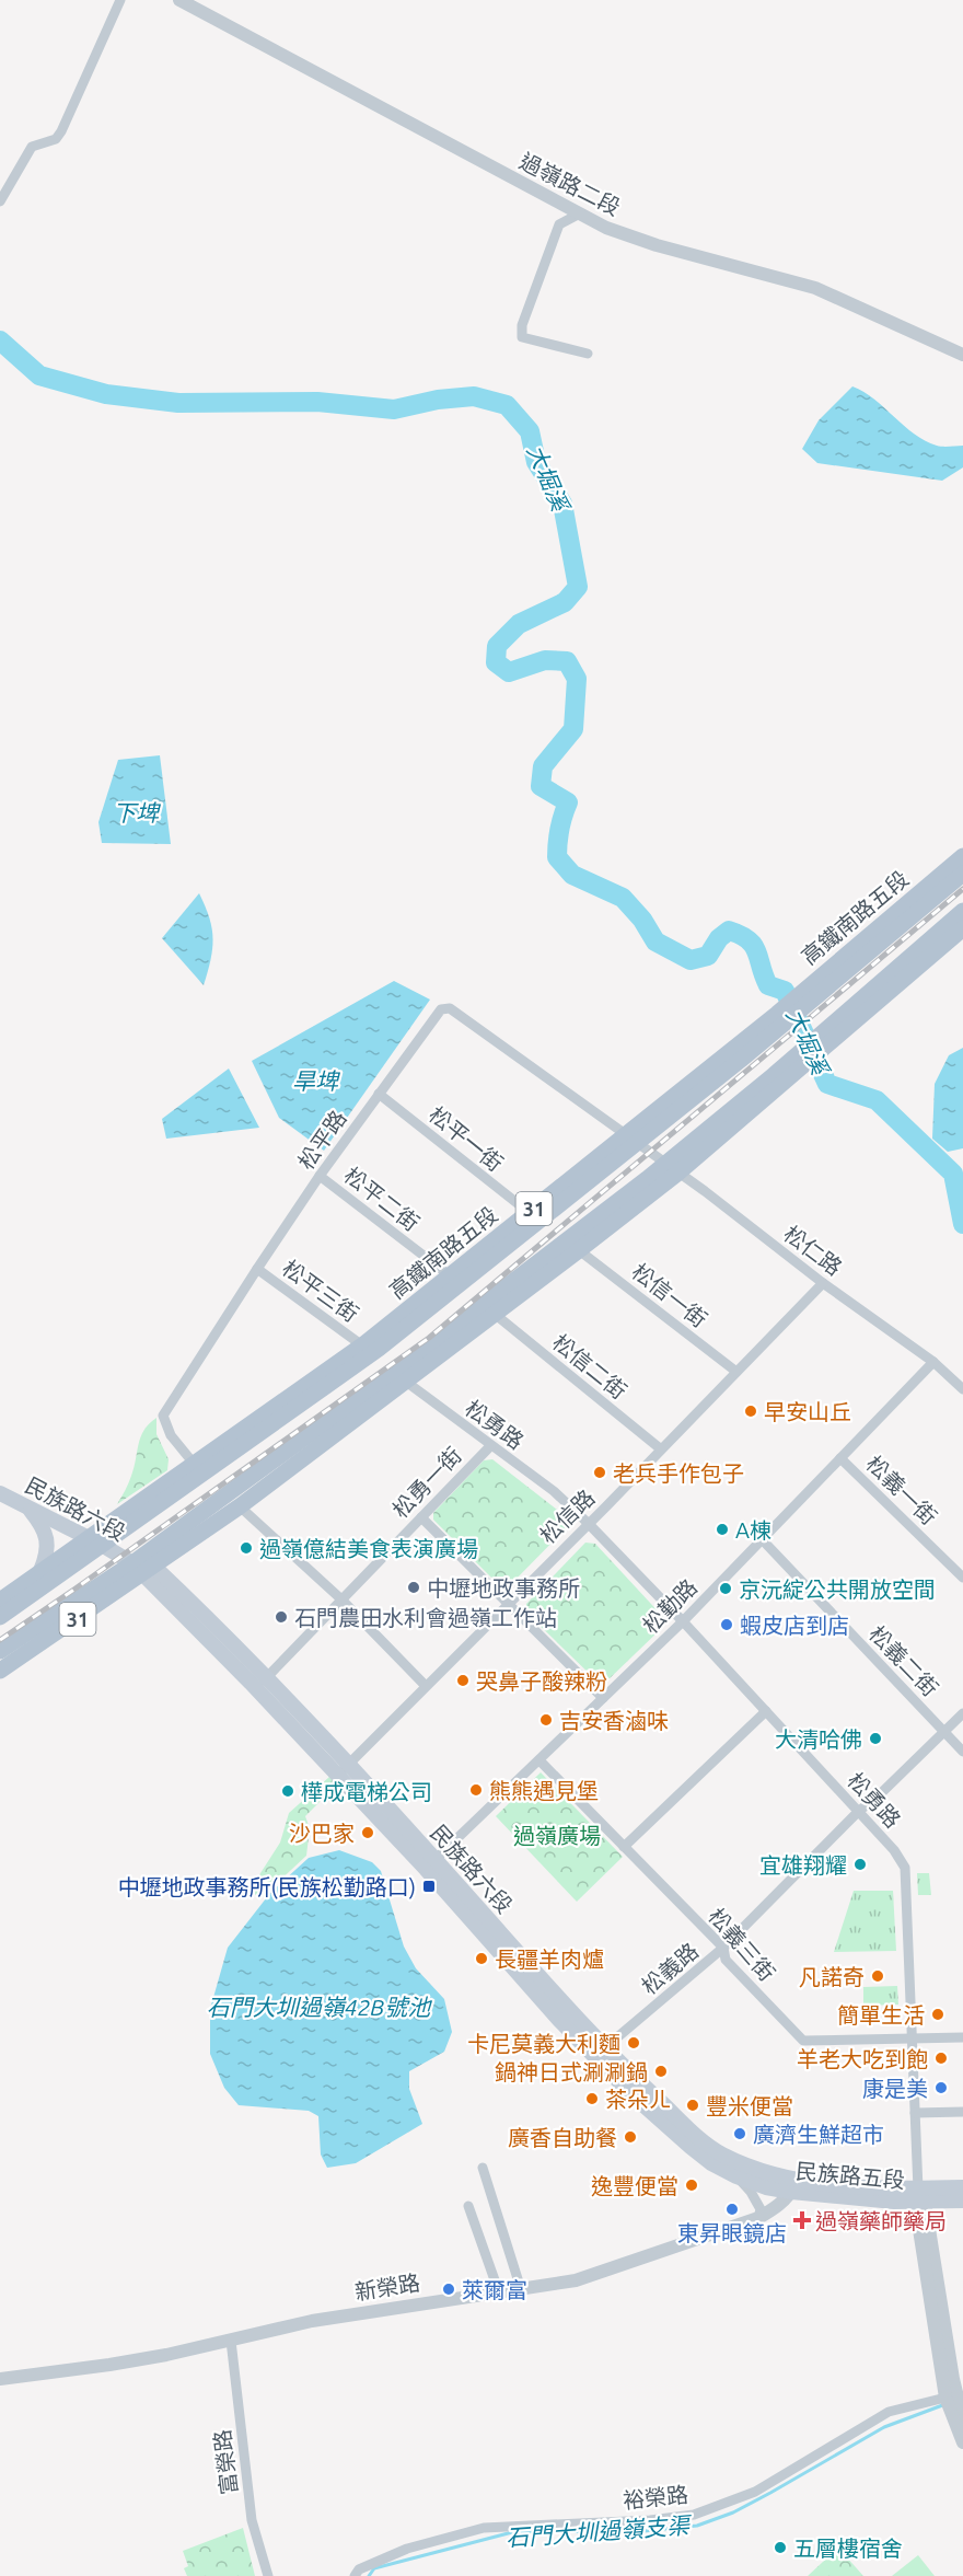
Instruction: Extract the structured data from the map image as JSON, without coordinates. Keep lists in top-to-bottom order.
{
  "streets": {
    "main road": [
      "高鐵南路五段",
      "31",
      "民族路六段",
      "民族路五段"
    ],
    "street": [
      "過嶺路二段",
      "松平一街",
      "松平路",
      "松平二街",
      "松仁路",
      "松平三街",
      "松信一街",
      "松信二街",
      "松勇路",
      "松勇一街",
      "松義一街",
      "松信路",
      "松勤路",
      "松義二街",
      "松義三街",
      "松義路",
      "新榮路",
      "富榮路",
      "裕榮路"
    ]
  },
  "crossings": [
    ["高鐵南路五段", "松平一街"],
    ["高鐵南路五段", "松平路"],
    ["高鐵南路五段", "松平二街"],
    ["高鐵南路五段", "31"],
    ["高鐵南路五段", "松仁路"],
    ["高鐵南路五段", "松平三街"],
    ["高鐵南路五段", "民族路六段"],
    ["松平一街", "松平路"],
    ["松平路", "松平二街"],
    ["松平路", "松仁路"],
    ["松平路", "松平三街"],
    ["31", "松仁路"],
    ["31", "松信一街"],
    ["31", "松信二街"],
    ["31", "松勇路"],
    ["31", "民族路六段"],
    ["松仁路", "松信路"],
    ["松仁路", "松勤路"],
    ["松信一街", "松信路"],
    ["松信二街", "松信路"],
    ["松勇路", "松勇一街"],
    ["松勇路", "松信路"],
    ["松勇路", "松勤路"],
    ["松勇路", "松義三街"],
    ["松勇路", "松義路"],
    ["松勇路", "民族路五段"],
    ["松勇一街", "民族路六段"],
    ["松義一街", "松勤路"],
    ["民族路六段", "松信路"],
    ["民族路六段", "松勤路"],
    ["民族路六段", "松義路"],
    ["民族路六段", "民族路五段"],
    ["民族路六段", "新榮路"],
    ["松勤路", "松義二街"],
    ["松勤路", "松義三街"],
    ["松義二街", "松義路"],
    ["松義三街", "松義路"],
    ["民族路五段", "新榮路"],
    ["新榮路", "富榮路"]
  ],
  "water": [
    "大堀溪",
    "下埤",
    "旱埤",
    "石門大圳過嶺42B號池",
    "石門大圳過嶺支渠"
  ],
  "parks": ["過嶺廣場"],
  "places": {
    "other": [
      "早安山丘",
      "老兵手作包子",
      "A棟",
      "過嶺億結美食表演廣場",
      "中壢地政事務所",
      "京沅綻公共開放空間",
      "石門農田水利會過嶺工作站",
      "蝦皮店到店",
      "哭鼻子酸辣粉",
      "吉安香滷味",
      "大清哈佛",
      "熊熊遇見堡",
      "樺成電梯公司",
      "沙巴家",
      "宜雄翔耀",
      "長疆羊肉爐",
      "凡諾奇",
      "簡單生活",
      "卡尼莫義大利麵",
      "羊老大吃到飽",
      "鍋神日式涮涮鍋",
      "康是美",
      "茶朵ㄦ",
      "豐米便當",
      "廣濟生鮮超市",
      "廣香自助餐",
      "逸豐便當",
      "東昇眼鏡店",
      "萊爾富",
      "五層樓宿舍"
    ],
    "transit": ["中壢地政事務所(民族松勤路口)"],
    "health": ["過嶺藥師藥局"]
  }
}
